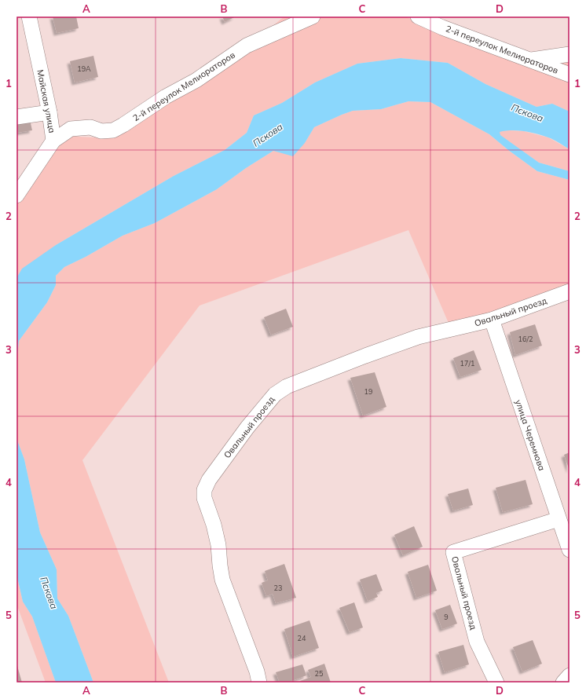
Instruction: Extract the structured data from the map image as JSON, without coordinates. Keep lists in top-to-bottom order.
{
  "streets": {
    "street": [
      "2-й переулок Мелиораторов",
      "Майская улица",
      "Овальный проезд",
      "улица Черемнова"
    ]
  },
  "crossings": [
    ["2-й переулок Мелиораторов", "Майская улица"],
    ["Овальный проезд", "улица Черемнова"]
  ],
  "water": ["Пскова"],
  "house_numbers": [
    "19А",
    "16/2",
    "17/1",
    "19",
    "23",
    "9",
    "24",
    "25"
  ],
  "grid": {
    "columns": [
      "A",
      "B",
      "C",
      "D"
    ],
    "rows": [
      "1",
      "2",
      "3",
      "4",
      "5"
    ]
  }
}
